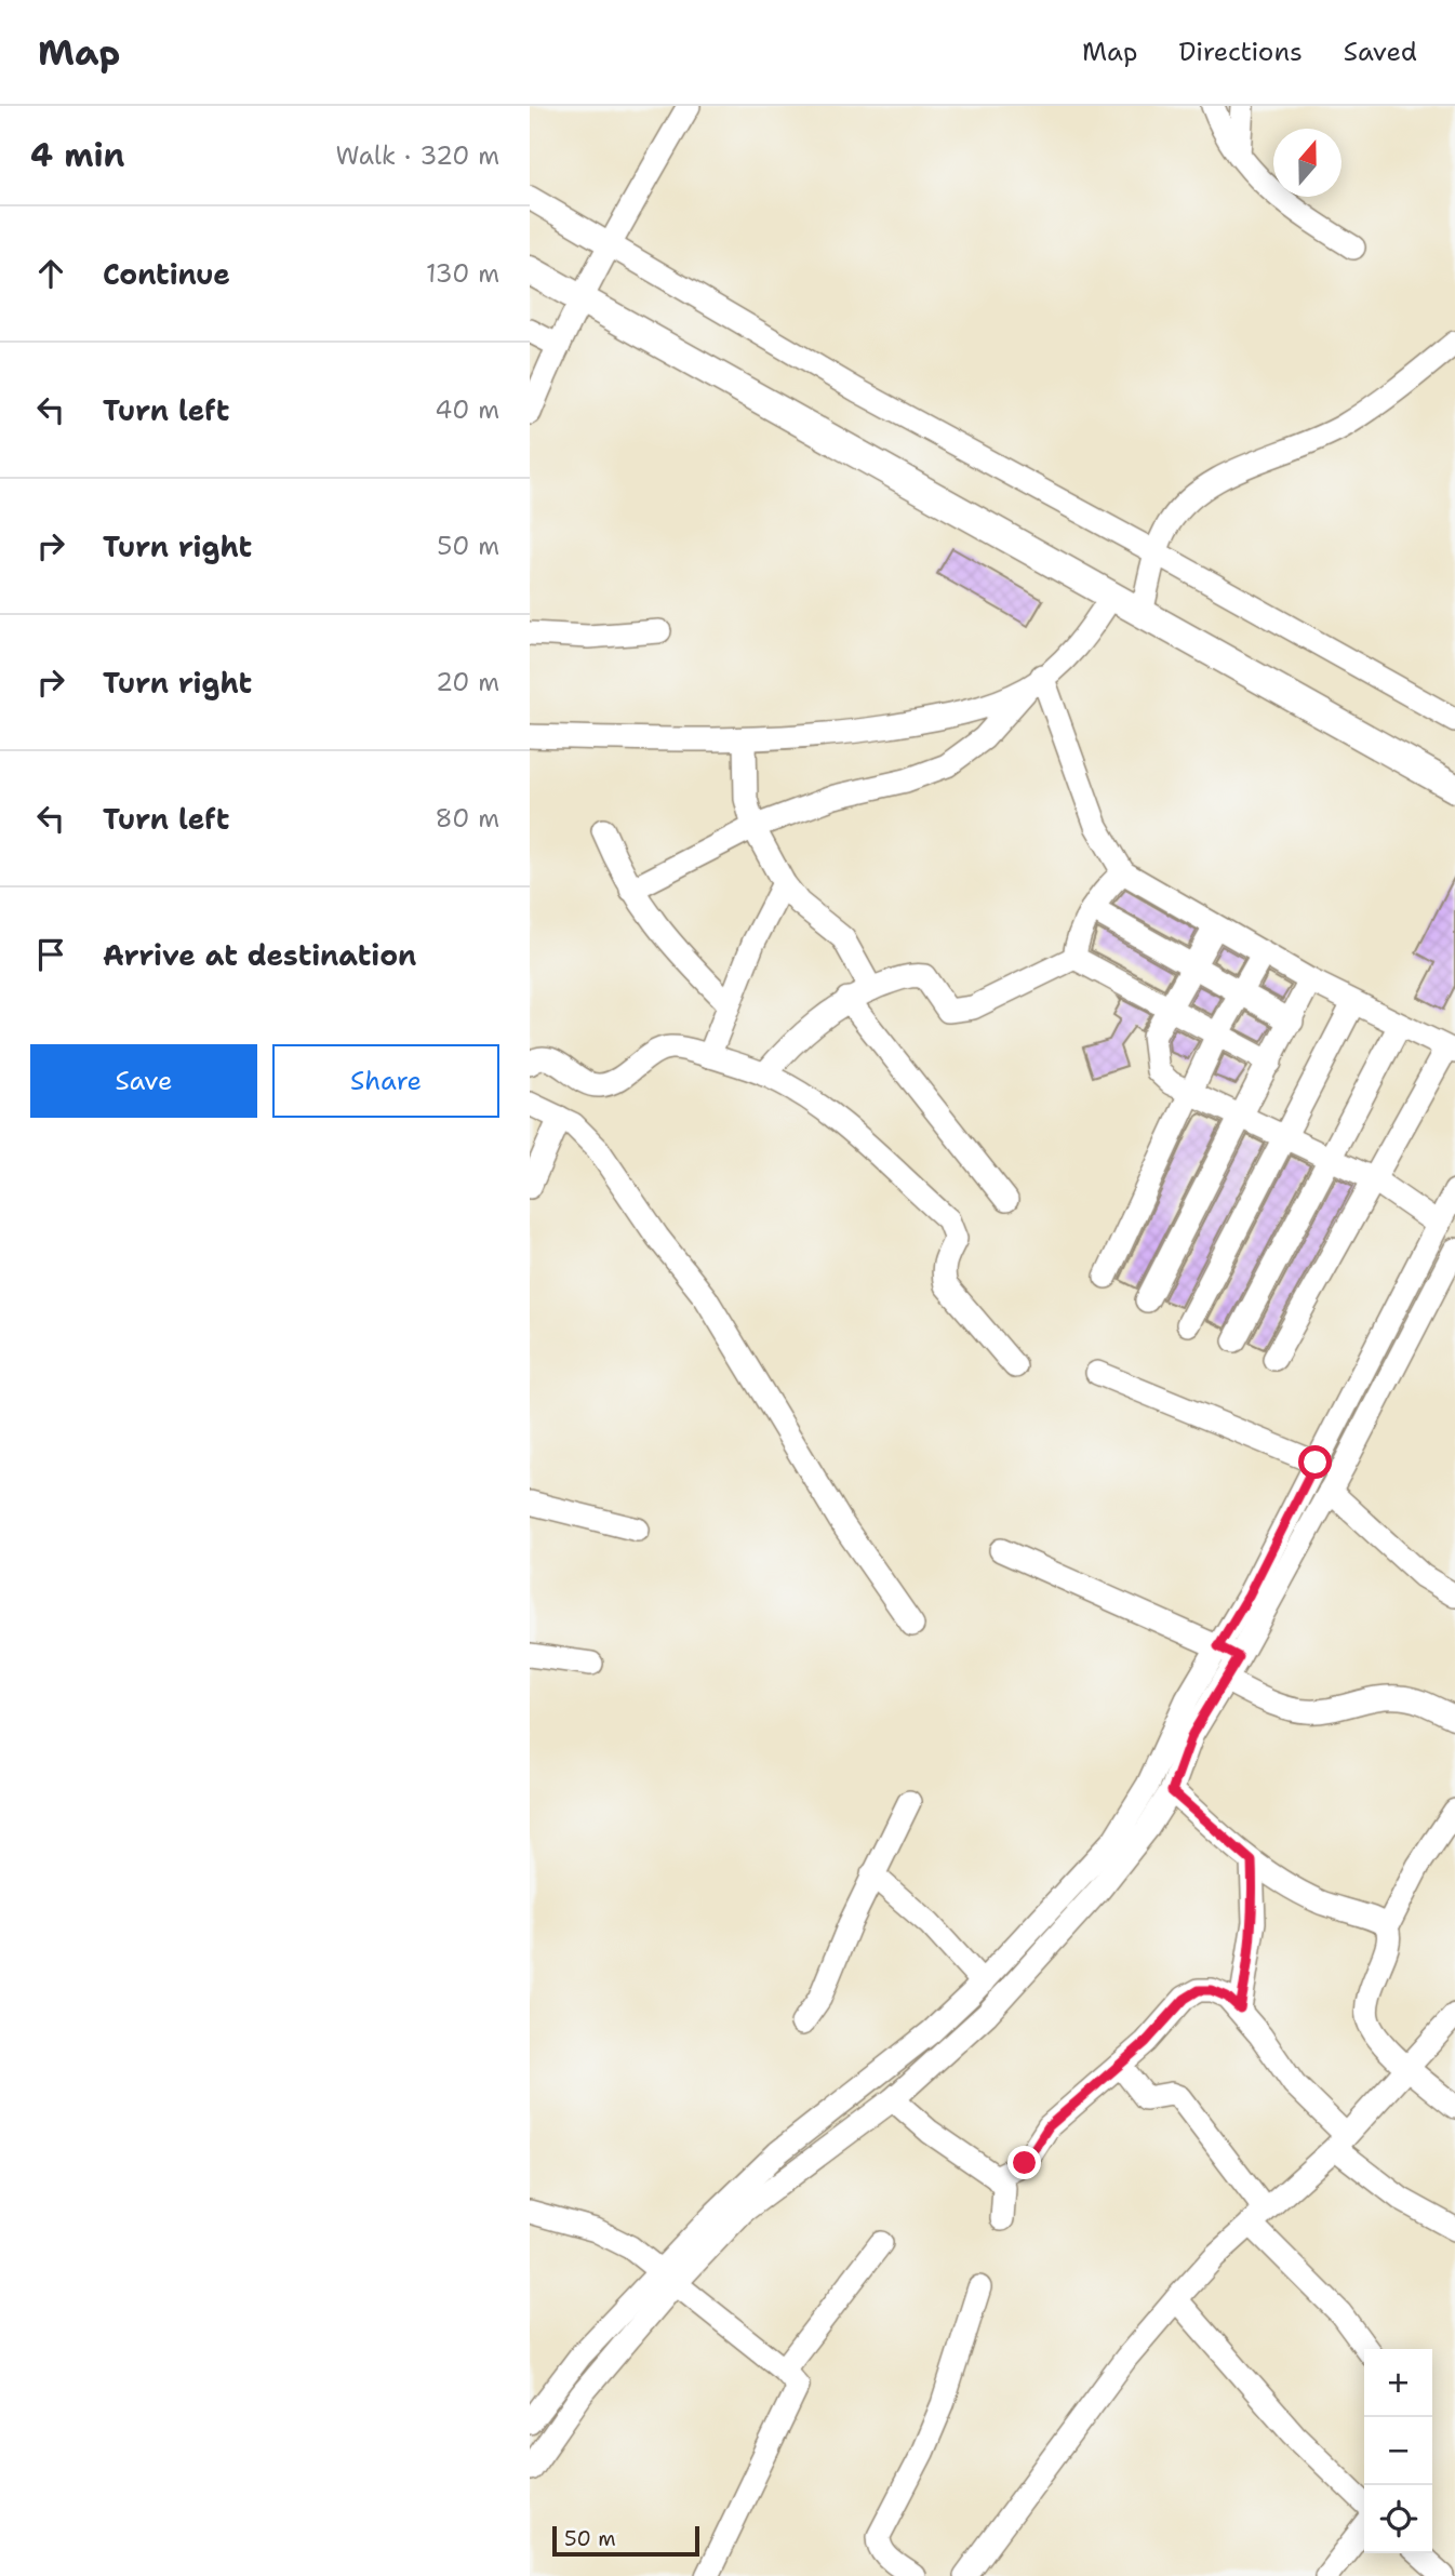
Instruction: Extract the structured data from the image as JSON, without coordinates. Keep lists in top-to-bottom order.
{
  "scale_bar": "50 m",
  "north": "top",
  "page": {
    "header": "Map",
    "nav": ["Map", "Directions", "Saved"],
    "heading": ["4 min", "Walk · 320 m"],
    "list": [
      ["Continue", "130 m"],
      ["Turn left", "40 m"],
      ["Turn right", "50 m"],
      ["Turn right", "20 m"],
      ["Turn left", "80 m"],
      "Arrive at destination"
    ],
    "buttons": ["Save", "Share"],
    "map_buttons": ["+", "−"],
    "scale": "50 m"
  }
}
